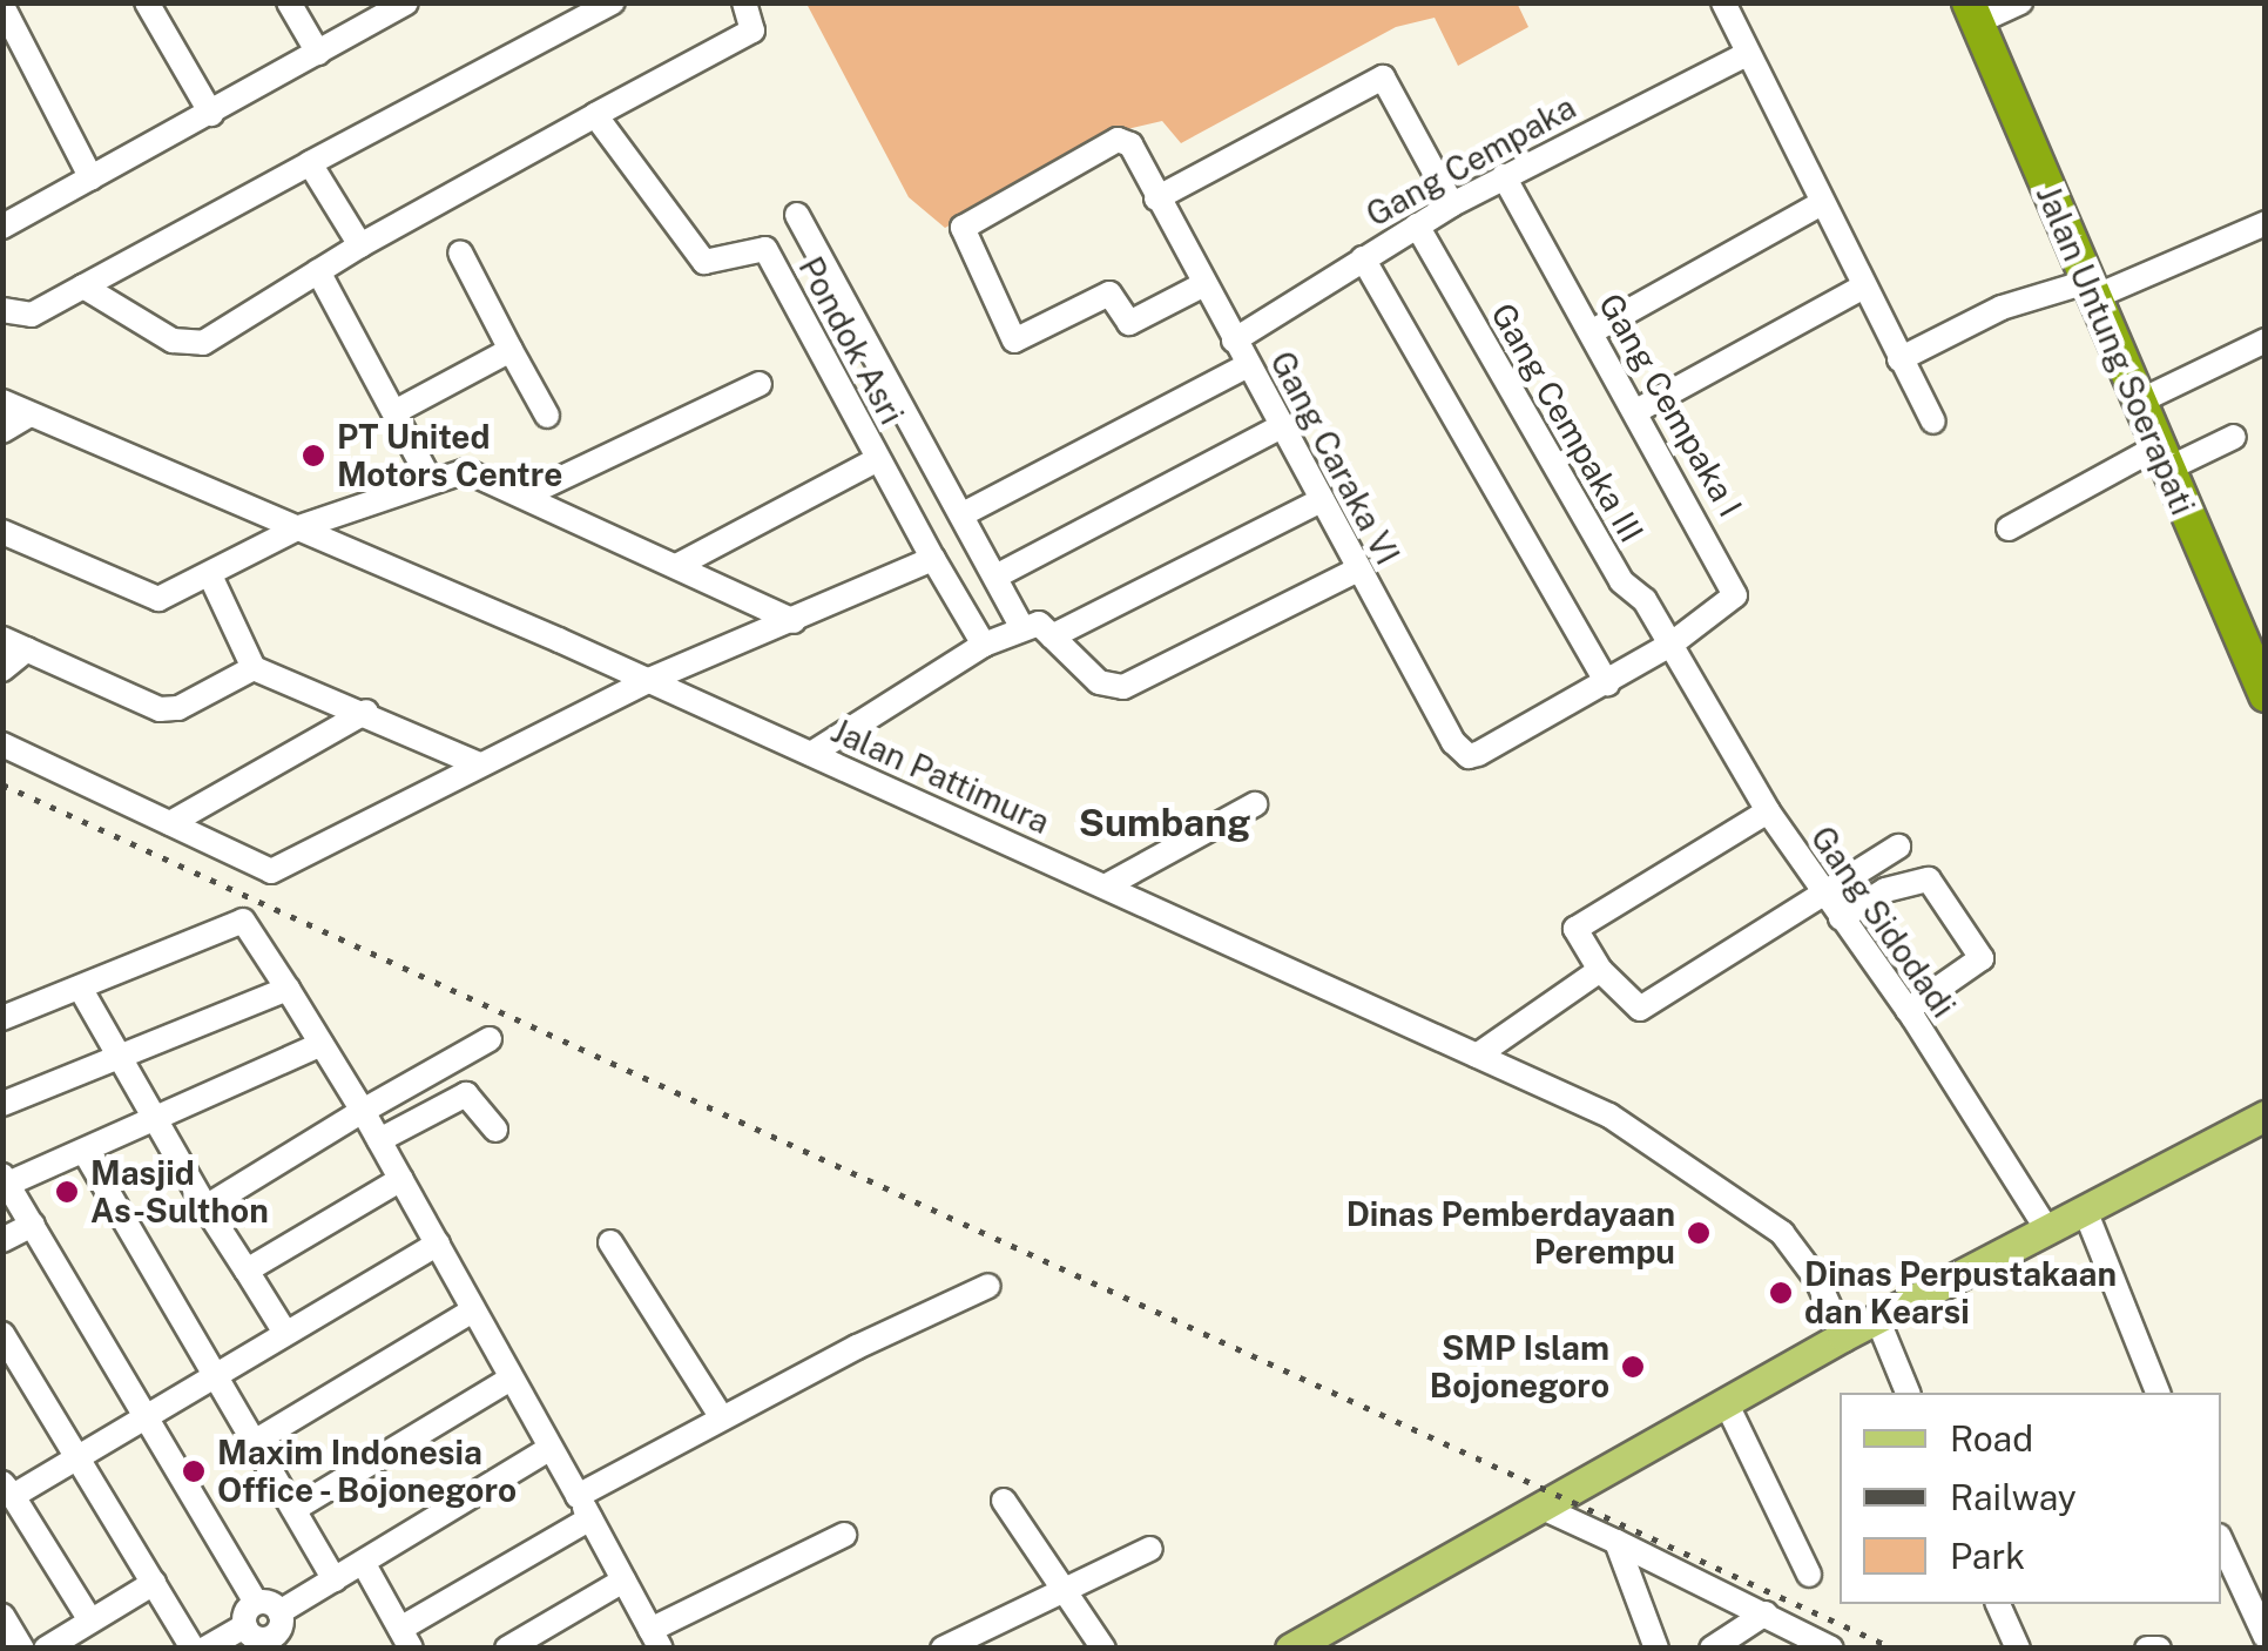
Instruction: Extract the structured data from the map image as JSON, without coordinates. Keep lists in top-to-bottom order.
{
  "streets": {
    "highway": ["Jalan Untung Soerapati"],
    "street": [
      "Gang Cempaka",
      "Pondok Asri",
      "Gang Cempaka I",
      "Gang Cempaka III",
      "Gang Caraka VI",
      "Jalan Pattimura",
      "Gang Sidodadi"
    ]
  },
  "crossings": [
    ["Gang Cempaka", "Gang Cempaka I"],
    ["Gang Cempaka", "Gang Cempaka III"],
    ["Gang Cempaka", "Gang Caraka VI"],
    ["Gang Cempaka I", "Gang Cempaka III"],
    ["Gang Cempaka I", "Gang Caraka VI"],
    ["Gang Cempaka I", "Gang Sidodadi"],
    ["Gang Cempaka III", "Gang Caraka VI"],
    ["Gang Cempaka III", "Gang Sidodadi"],
    ["Gang Caraka VI", "Gang Sidodadi"]
  ],
  "districts": ["Sumbang"],
  "places": [
    "PT United Motors Centre",
    "Masjid As-Sulthon",
    "Dinas Pemberdayaan Perempu",
    "Dinas Perpustakaan dan Kearsi",
    "SMP Islam Bojonegoro",
    "Maxim Indonesia Office - Bojonegoro"
  ],
  "legend": ["Road", "Railway", "Park"]
}
